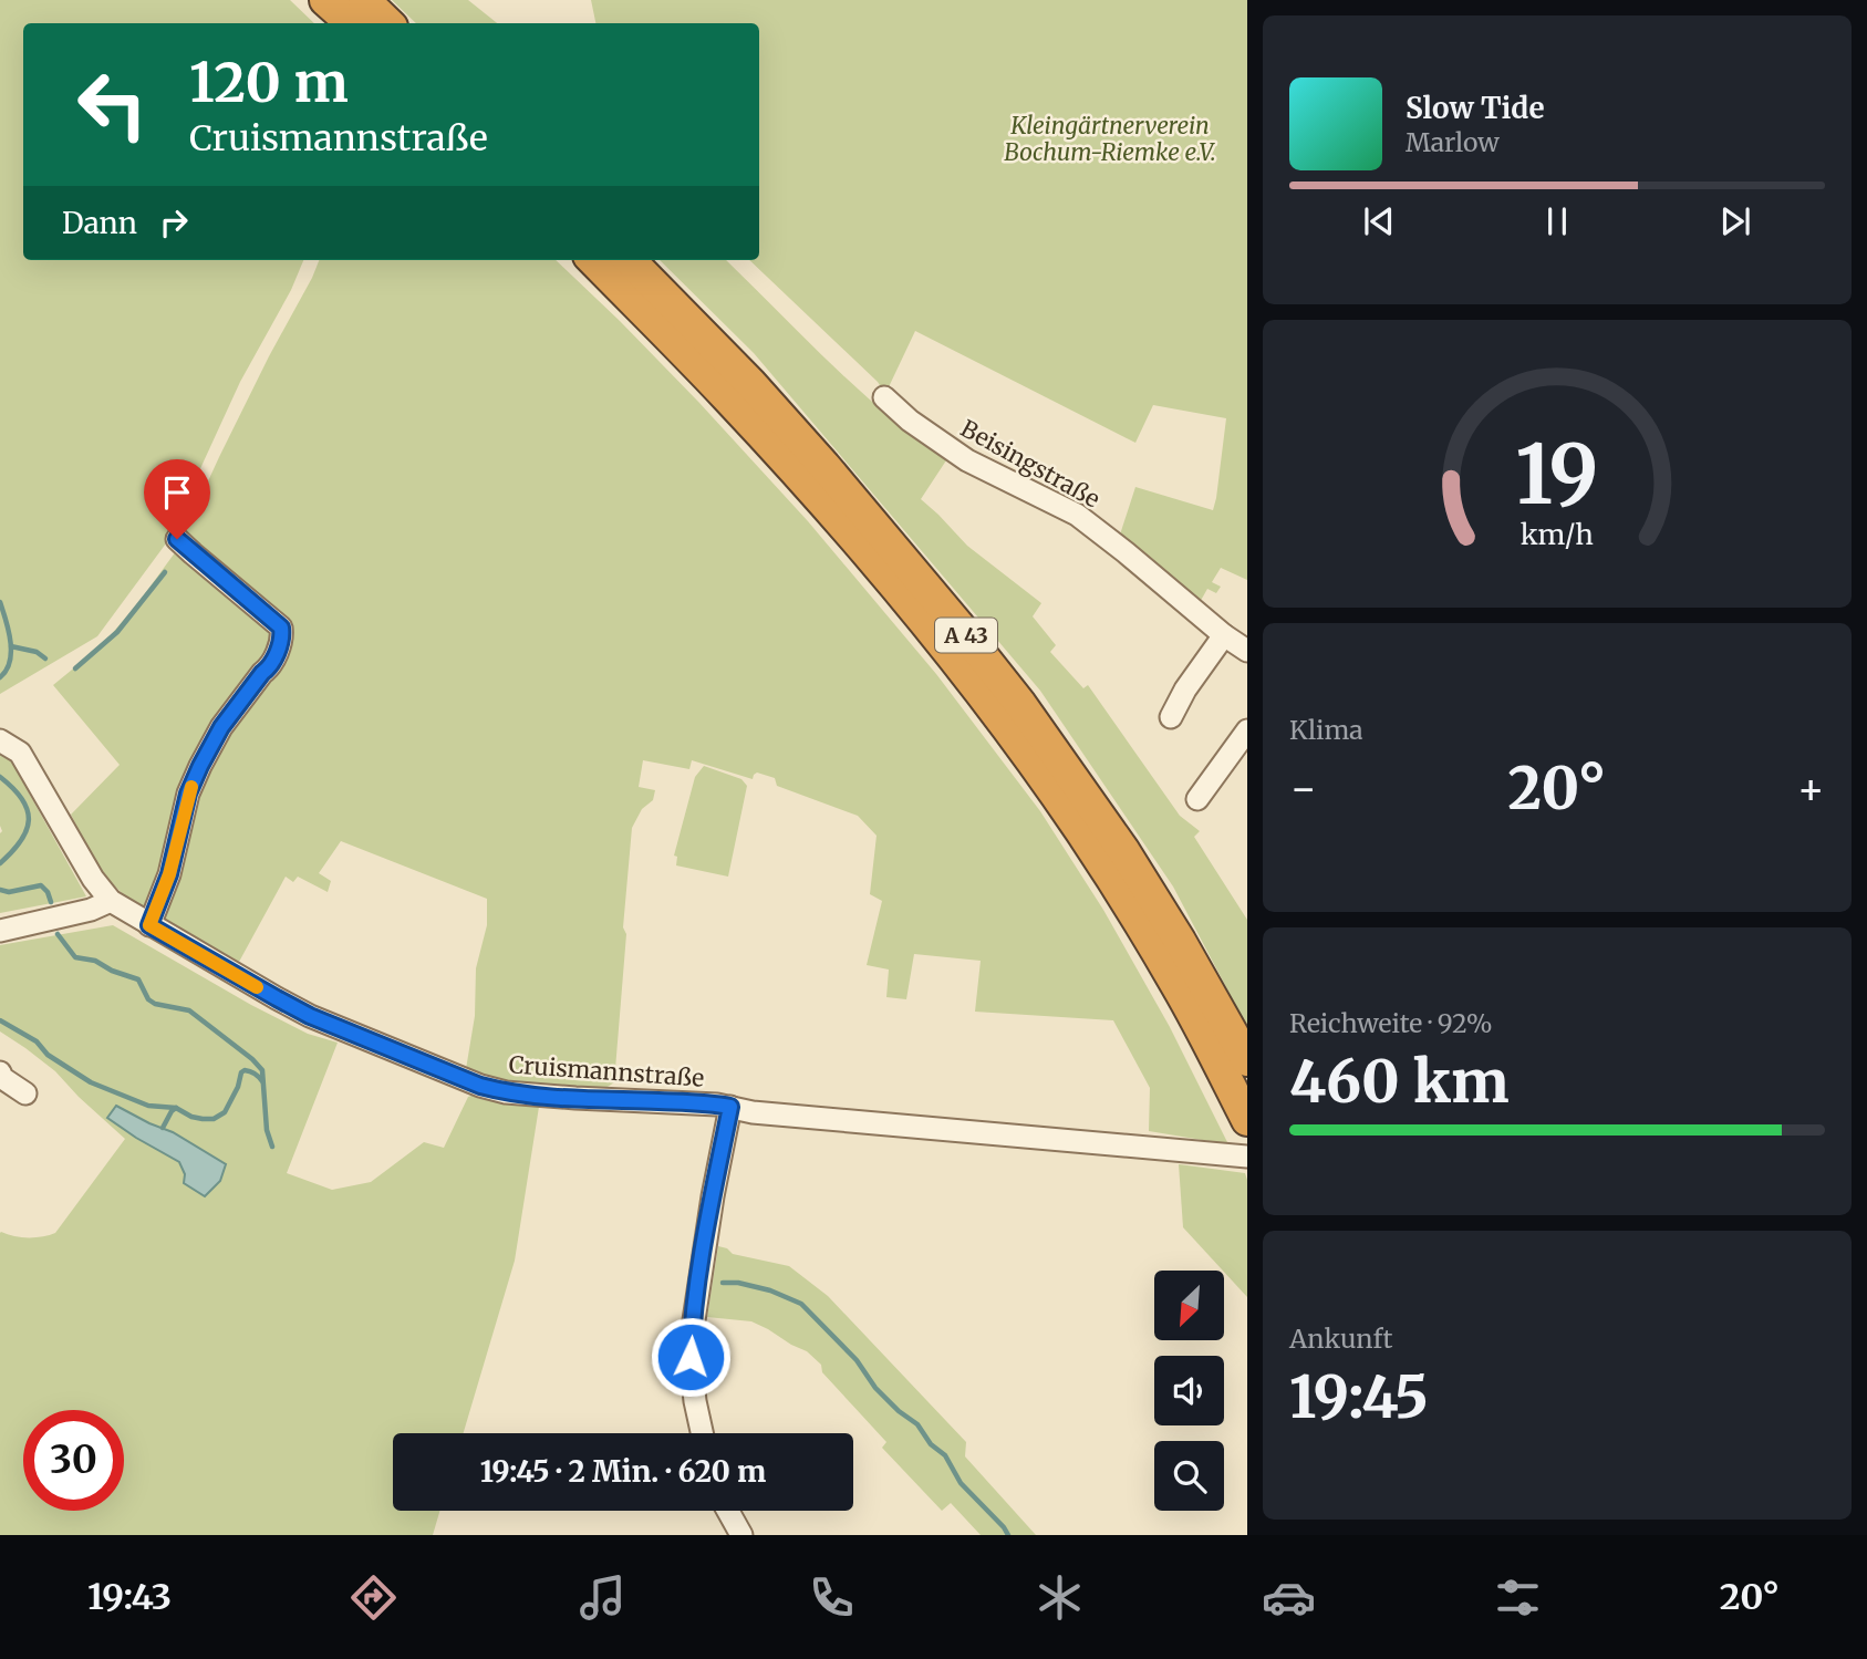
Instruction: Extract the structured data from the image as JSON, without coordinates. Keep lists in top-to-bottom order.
{
  "streets": {
    "highway": ["A 43"],
    "street": ["Beisingstraße", "Cruismannstraße"]
  },
  "parks": ["Kleingärtnerverein Bochum-Riemke e.V."],
  "north": "bottom left",
  "page": {
    "turn": ["120 m", "Cruismannstraße"],
    "song": ["Slow Tide", "Marlow"],
    "then": "Dann",
    "tile": [
      "Klima",
      ["Reichweite · 92%", "460 km"],
      ["Ankunft", "19:45"]
    ],
    "heat": ["−", "20°", "+"],
    "limit": "30",
    "trip": "19:45 · 2 Min. · 620 m",
    "tabs": ["19:43", "20°"],
    "gauge": ["19", "km/h"]
  }
}
